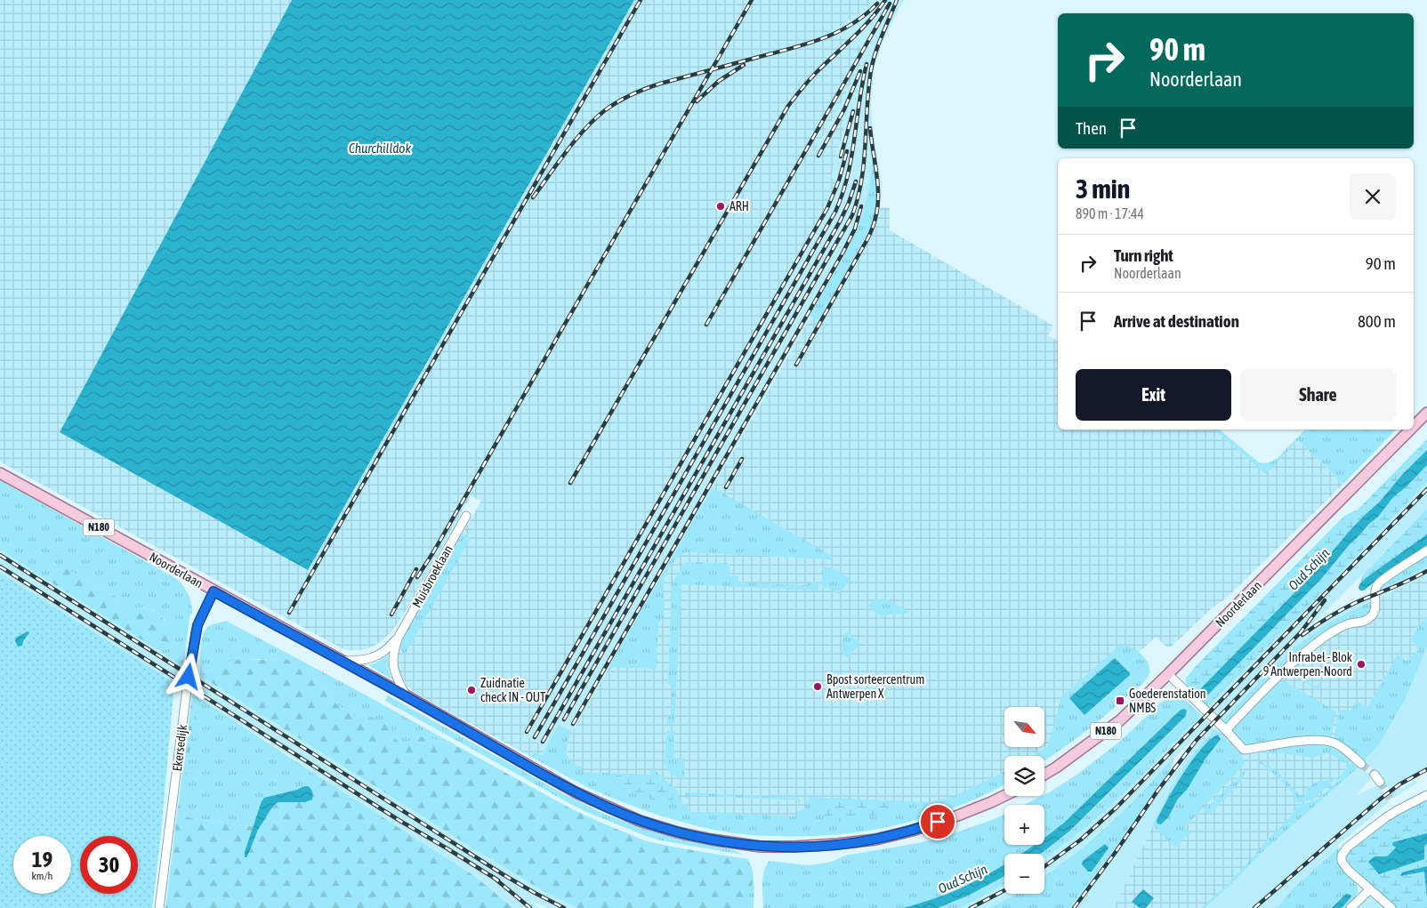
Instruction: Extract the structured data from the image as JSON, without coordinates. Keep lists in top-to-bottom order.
{
  "streets": {
    "main road": ["N180", "Noorderlaan"],
    "street": ["Muisbroeklaan", "Ekersedijk"]
  },
  "crossings": [
    ["Noorderlaan", "Muisbroeklaan"],
    ["Noorderlaan", "Ekersedijk"]
  ],
  "water": ["Churchilldok", "Oud Schijn"],
  "places": {
    "other": [
      "ARH",
      "Infrabel - Blok 9 Antwerpen-Noord",
      "Bpost sorteercentrum Antwerpen X",
      "Zuidnatie check IN - OUT"
    ],
    "transit": ["Goederenstation NMBS"]
  },
  "north": "bottom right",
  "page": {
    "turn": ["90 m", "Noorderlaan"],
    "then": "Then",
    "heading": ["3 min", "890 m · 17:44"],
    "list": [
      {
        "name": "Turn right",
        "note": "Noorderlaan",
        "value": "90 m"
      },
      {
        "name": "Arrive at destination",
        "value": "800 m"
      }
    ],
    "buttons": ["Exit", "Share"],
    "map_buttons": ["+", "−"],
    "speed": "19 km/h",
    "limit": "30"
  }
}
